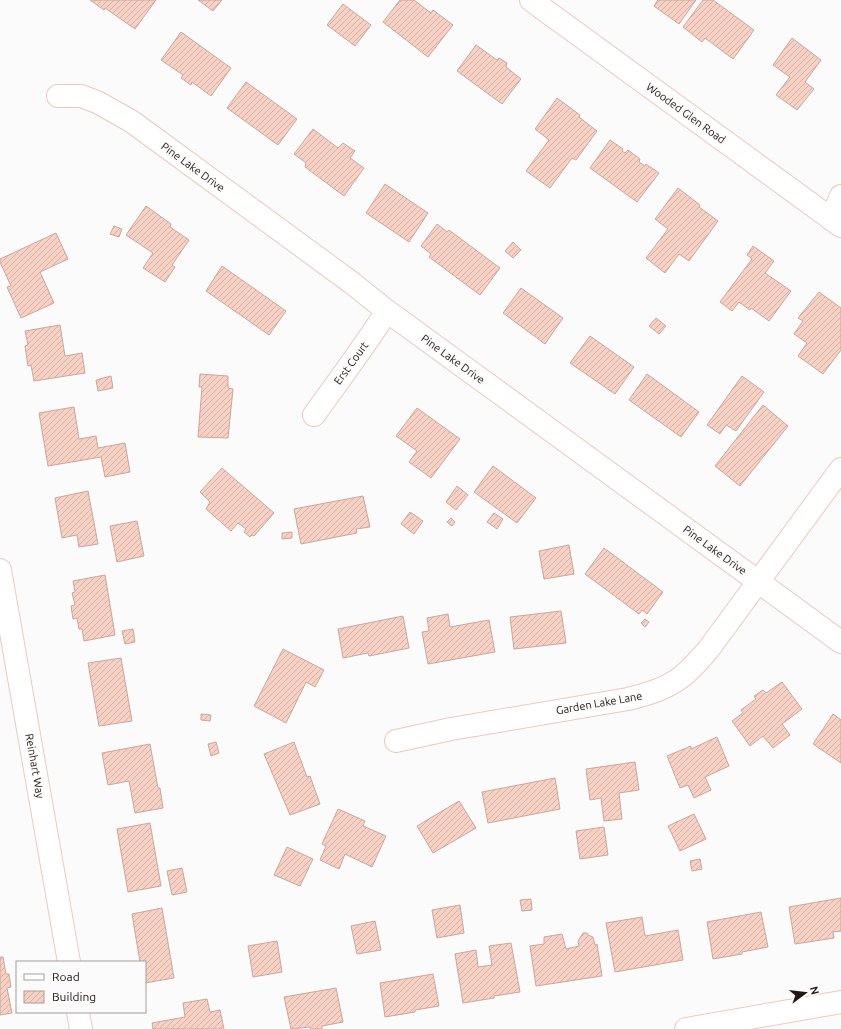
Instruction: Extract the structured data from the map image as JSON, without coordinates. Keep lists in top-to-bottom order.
{
  "streets": {
    "street": [
      "Wooded Glen Road",
      "Pine Lake Drive",
      "Erst Court",
      "Garden Lake Lane",
      "Reinhart Way"
    ]
  },
  "crossings": [
    ["Pine Lake Drive", "Erst Court"],
    ["Pine Lake Drive", "Garden Lake Lane"]
  ],
  "legend": ["Road", "Building"],
  "north": "right"
}
